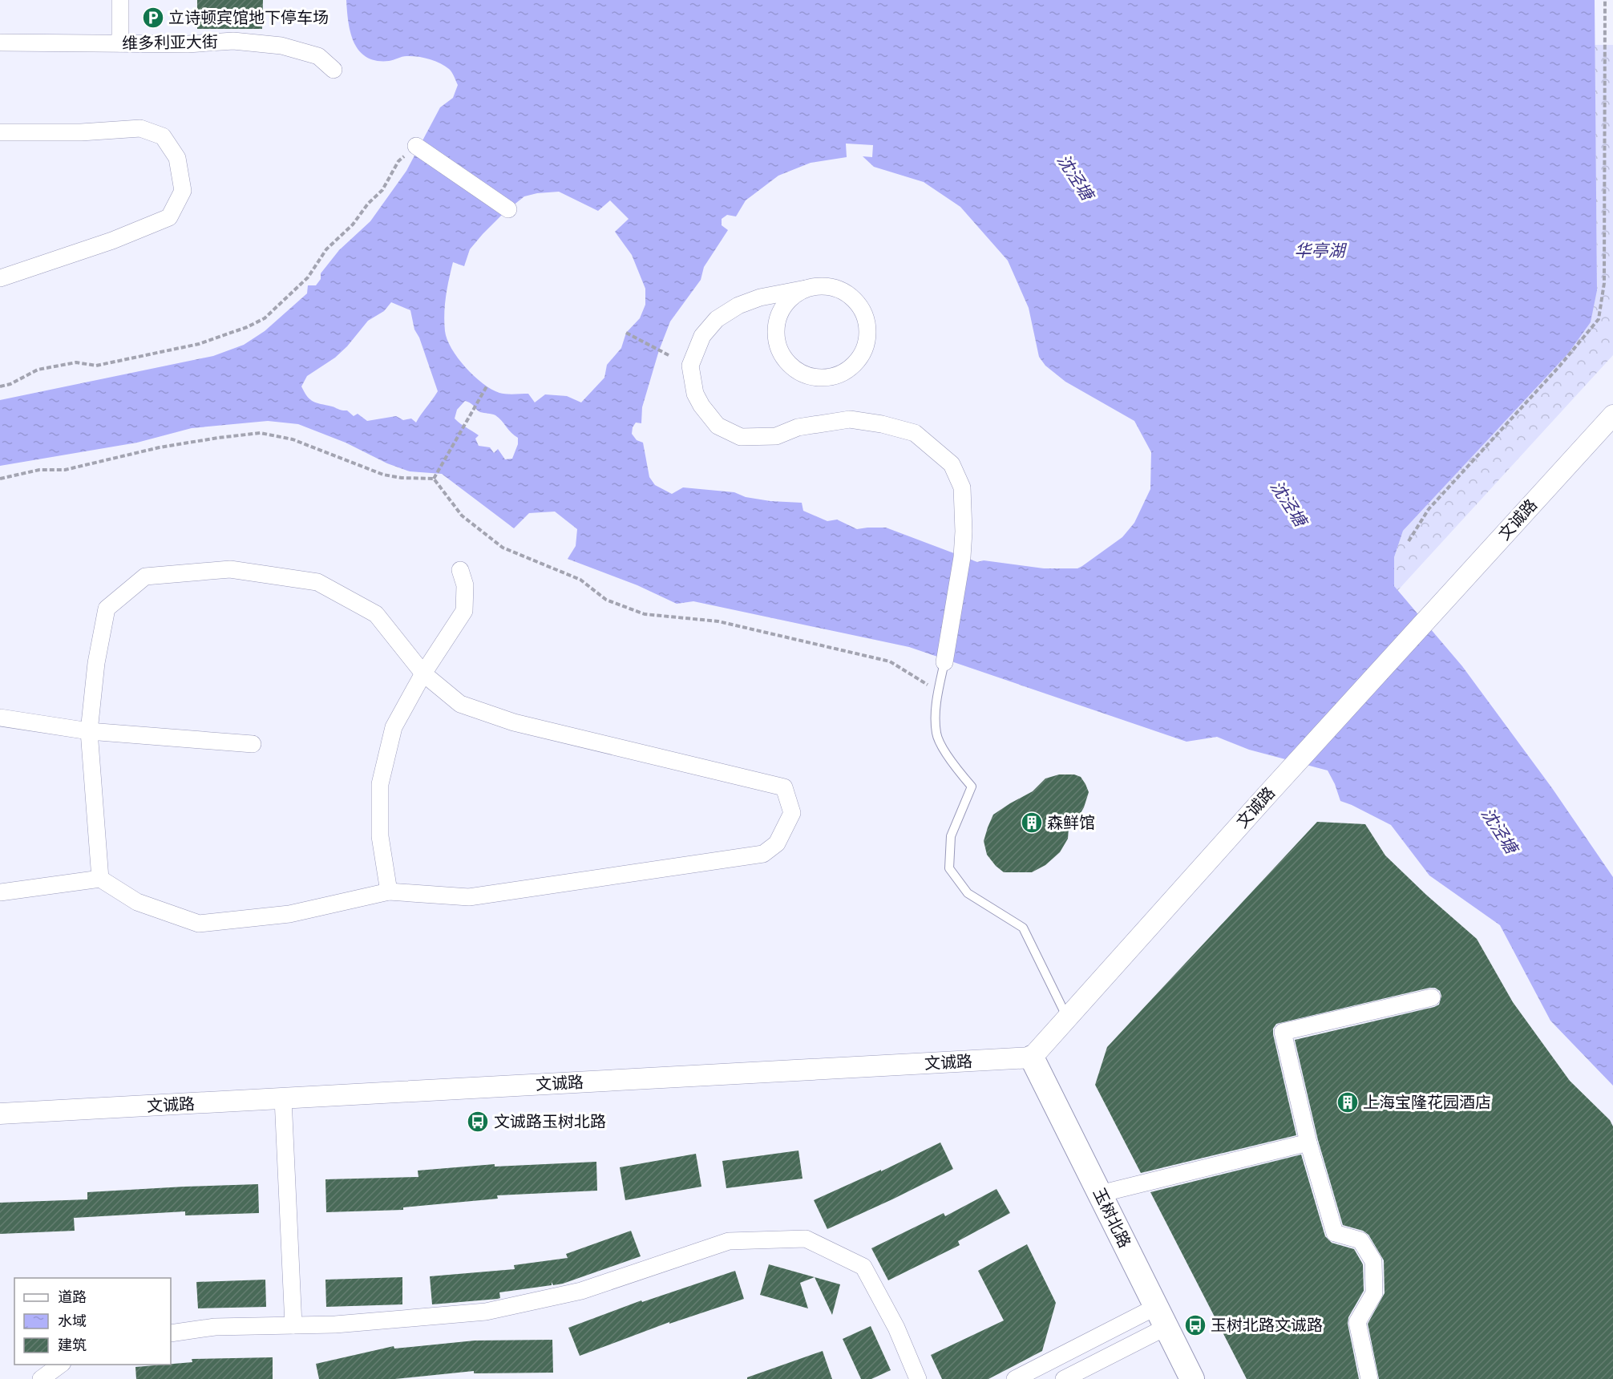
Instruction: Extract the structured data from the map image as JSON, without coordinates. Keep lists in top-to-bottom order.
{
  "streets": {
    "main road": ["玉树北路"],
    "street": ["维多利亚大街", "文诚路"]
  },
  "crossings": [
    ["文诚路", "玉树北路"]
  ],
  "water": ["沈泾塘", "华亭湖"],
  "places": {
    "parking": ["立诗顿宾馆地下停车场"],
    "building": ["森鲜馆", "上海宝隆花园酒店"],
    "bus stop": ["文诚路玉树北路", "玉树北路文诚路"]
  },
  "legend": ["道路", "水域", "建筑"]
}
